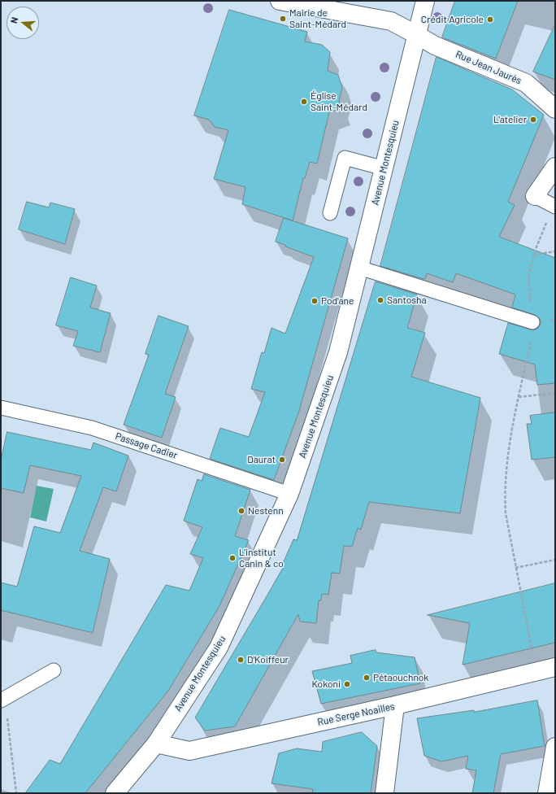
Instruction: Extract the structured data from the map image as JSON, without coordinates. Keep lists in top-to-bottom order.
{
  "streets": {
    "street": ["Rue Jean Jaurès", "Avenue Montesquieu", "Rue Serge Noailles"],
    "lane": ["Passage Cadier"]
  },
  "crossings": [
    ["Rue Jean Jaurès", "Avenue Montesquieu"],
    ["Avenue Montesquieu", "Passage Cadier"],
    ["Avenue Montesquieu", "Rue Serge Noailles"]
  ],
  "places": [
    "Mairie de Saint-Médard",
    "Crédit Agricole",
    "Église Saint-Médard",
    "L'atelier",
    "Santosha",
    "Pod'ane",
    "Daurat",
    "Nestenn",
    "L'institut Canin & co",
    "D'Koiffeur",
    "Pétaouchnok",
    "Kokoni"
  ],
  "north": "left"
}
